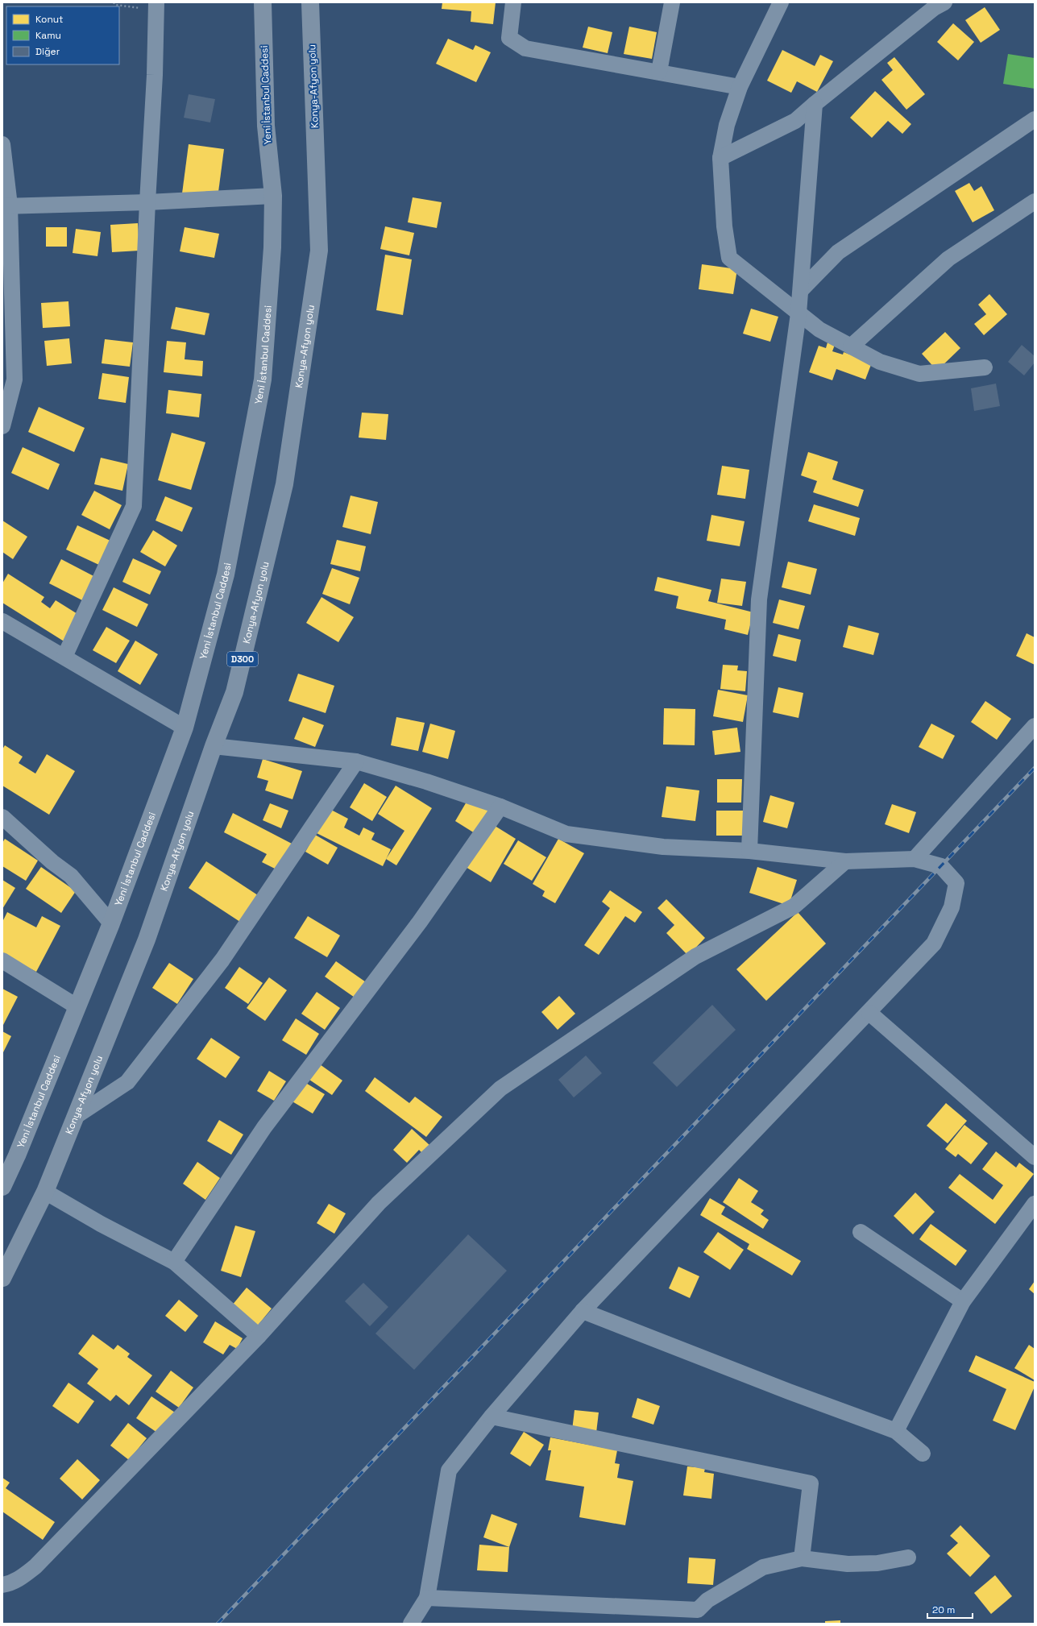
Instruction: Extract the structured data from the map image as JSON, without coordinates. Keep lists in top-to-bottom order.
{
  "streets": {
    "highway": ["Konya-Afyon yolu", "Yeni İstanbul Caddesi", "D300"]
  },
  "legend": ["Konut", "Kamu", "Diğer"],
  "scale_bar": "20 m"
}
